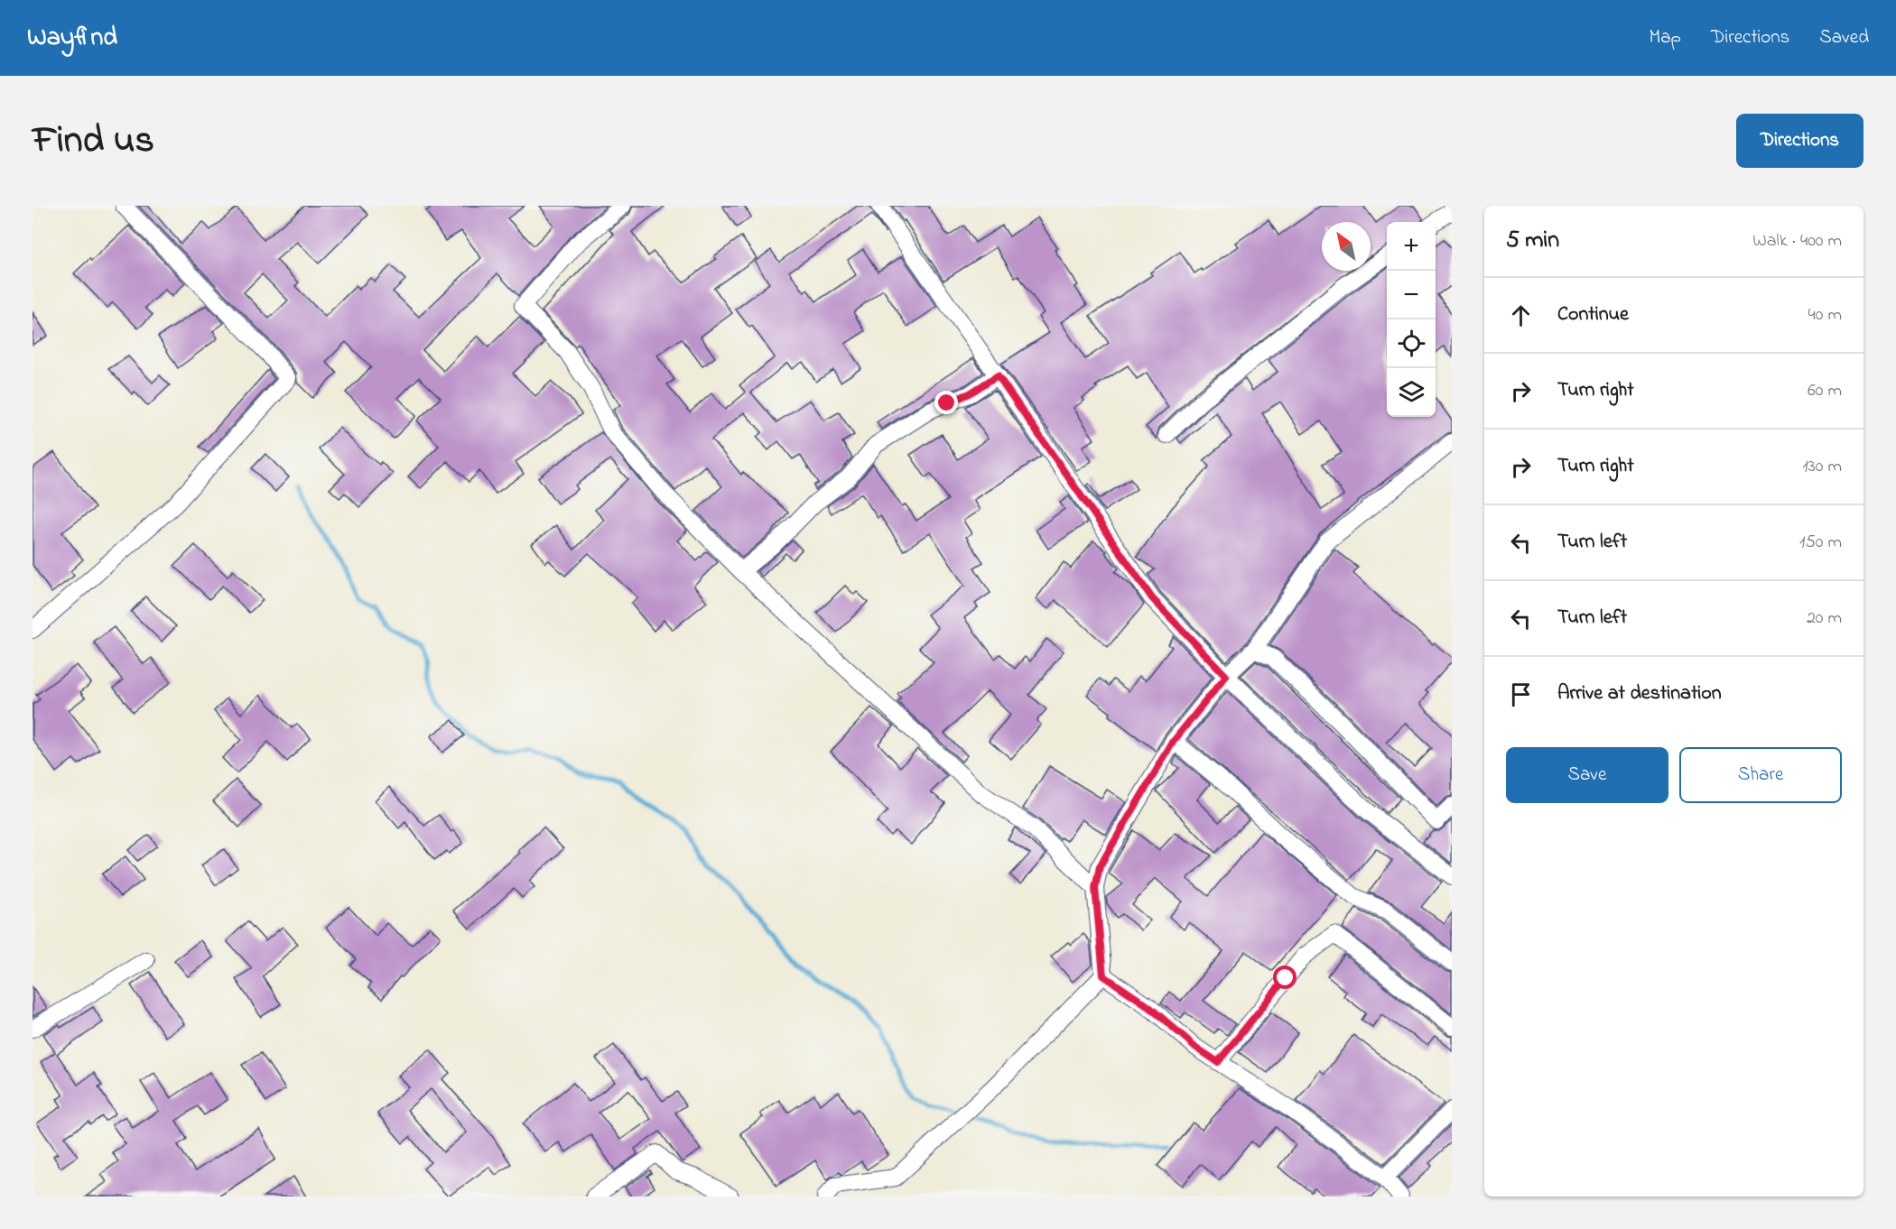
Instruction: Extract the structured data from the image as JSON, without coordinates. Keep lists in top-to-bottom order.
{
  "north": "top left",
  "page": {
    "header": "Wayfind",
    "nav": ["Map", "Directions", "Saved"],
    "title": "Find us",
    "buttons": [
      "Directions",
      ["Save", "Share"]
    ],
    "heading": ["5 min", "Walk · 400 m"],
    "map_buttons": ["+", "−"],
    "list": [
      ["Continue", "40 m"],
      ["Turn right", "60 m"],
      ["Turn right", "130 m"],
      ["Turn left", "150 m"],
      ["Turn left", "20 m"],
      "Arrive at destination"
    ]
  }
}
